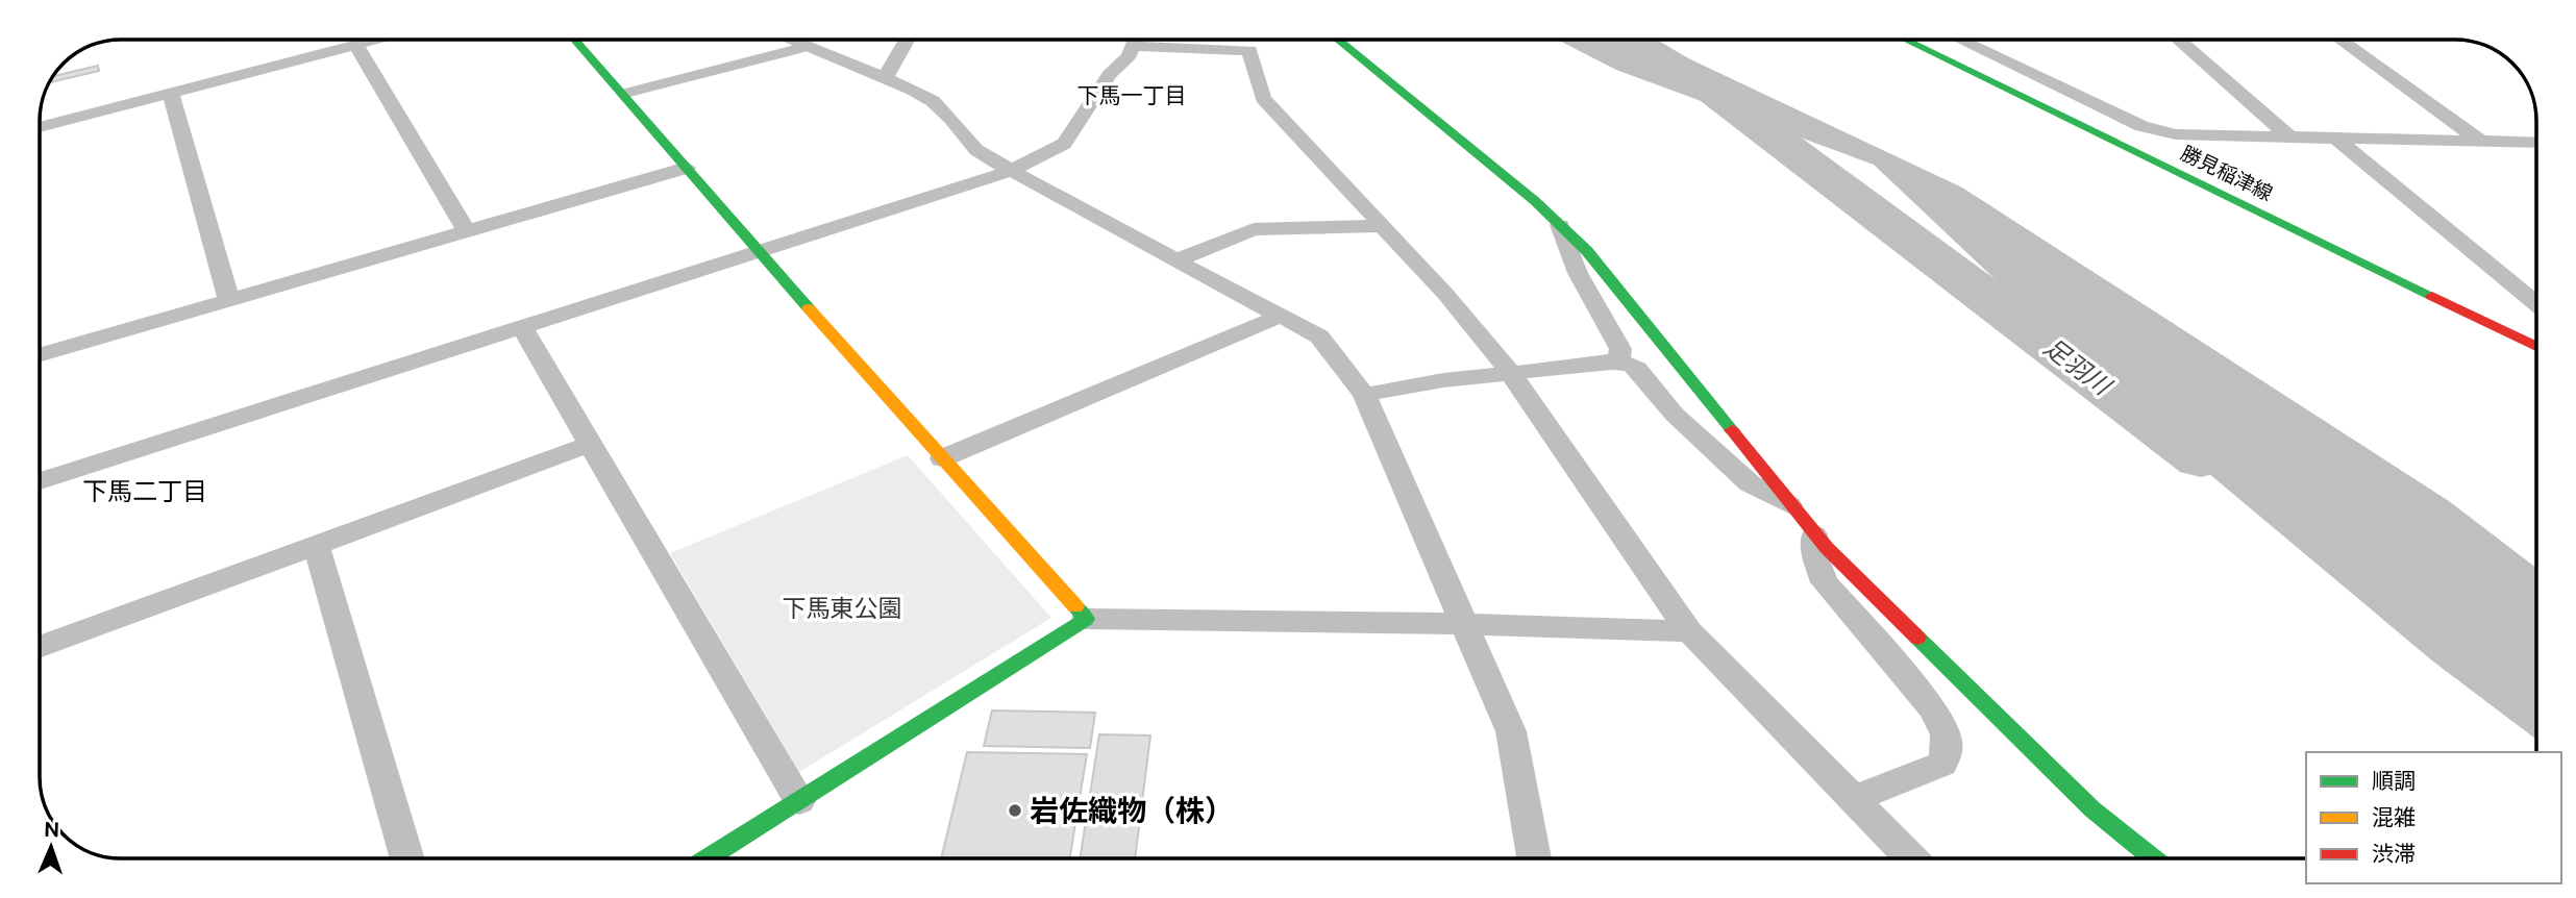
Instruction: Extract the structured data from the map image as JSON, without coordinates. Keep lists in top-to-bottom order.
{
  "streets": {
    "street": ["勝見稲津線"]
  },
  "districts": ["下馬一丁目", "下馬二丁目"],
  "water": ["足羽川"],
  "parks": ["下馬東公園"],
  "places": ["岩佐織物（株）"],
  "legend": ["順調", "混雑", "渋滞"],
  "north": "top"
}
